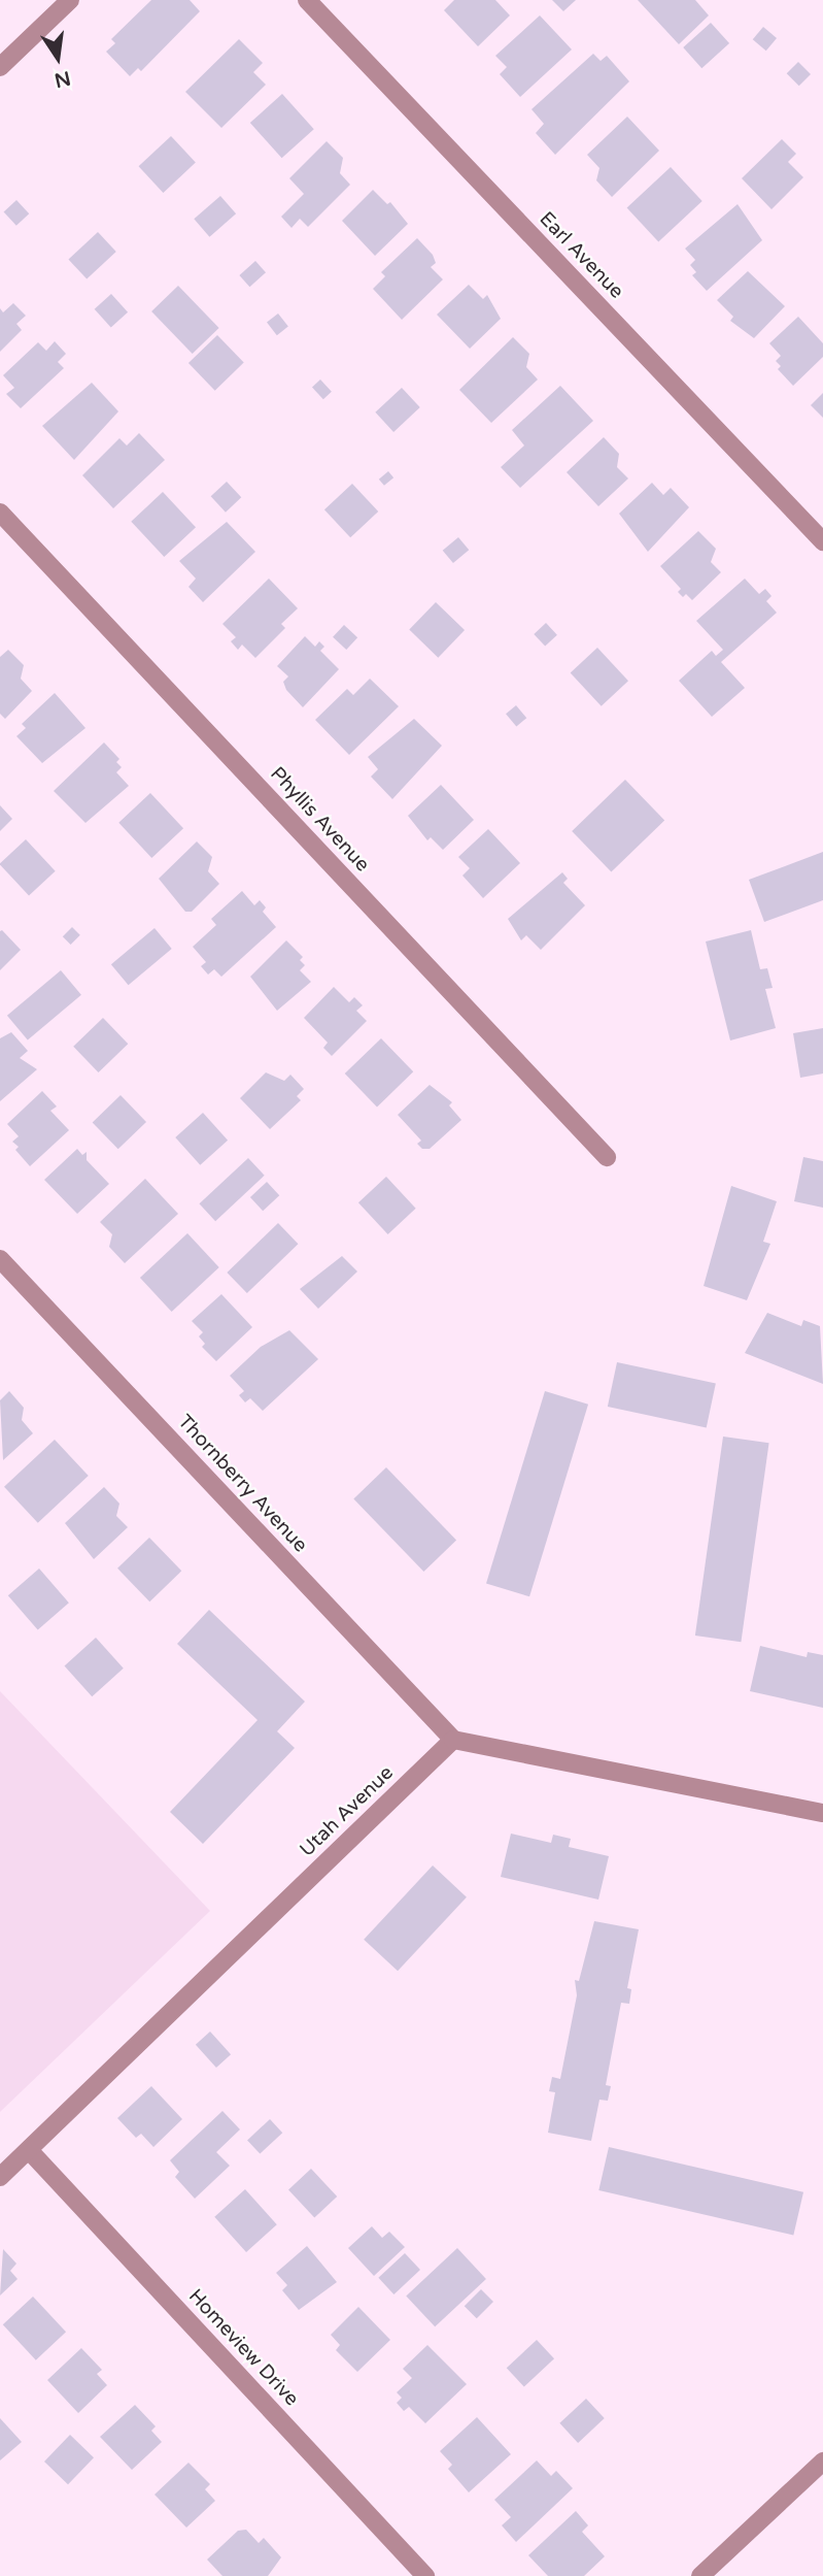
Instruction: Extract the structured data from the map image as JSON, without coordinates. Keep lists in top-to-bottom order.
{
  "streets": {
    "street": [
      "Earl Avenue",
      "Phyllis Avenue",
      "Thornberry Avenue",
      "Utah Avenue",
      "Homeview Drive"
    ]
  },
  "crossings": [
    ["Thornberry Avenue", "Utah Avenue"],
    ["Utah Avenue", "Homeview Drive"]
  ],
  "north": "bottom"
}
